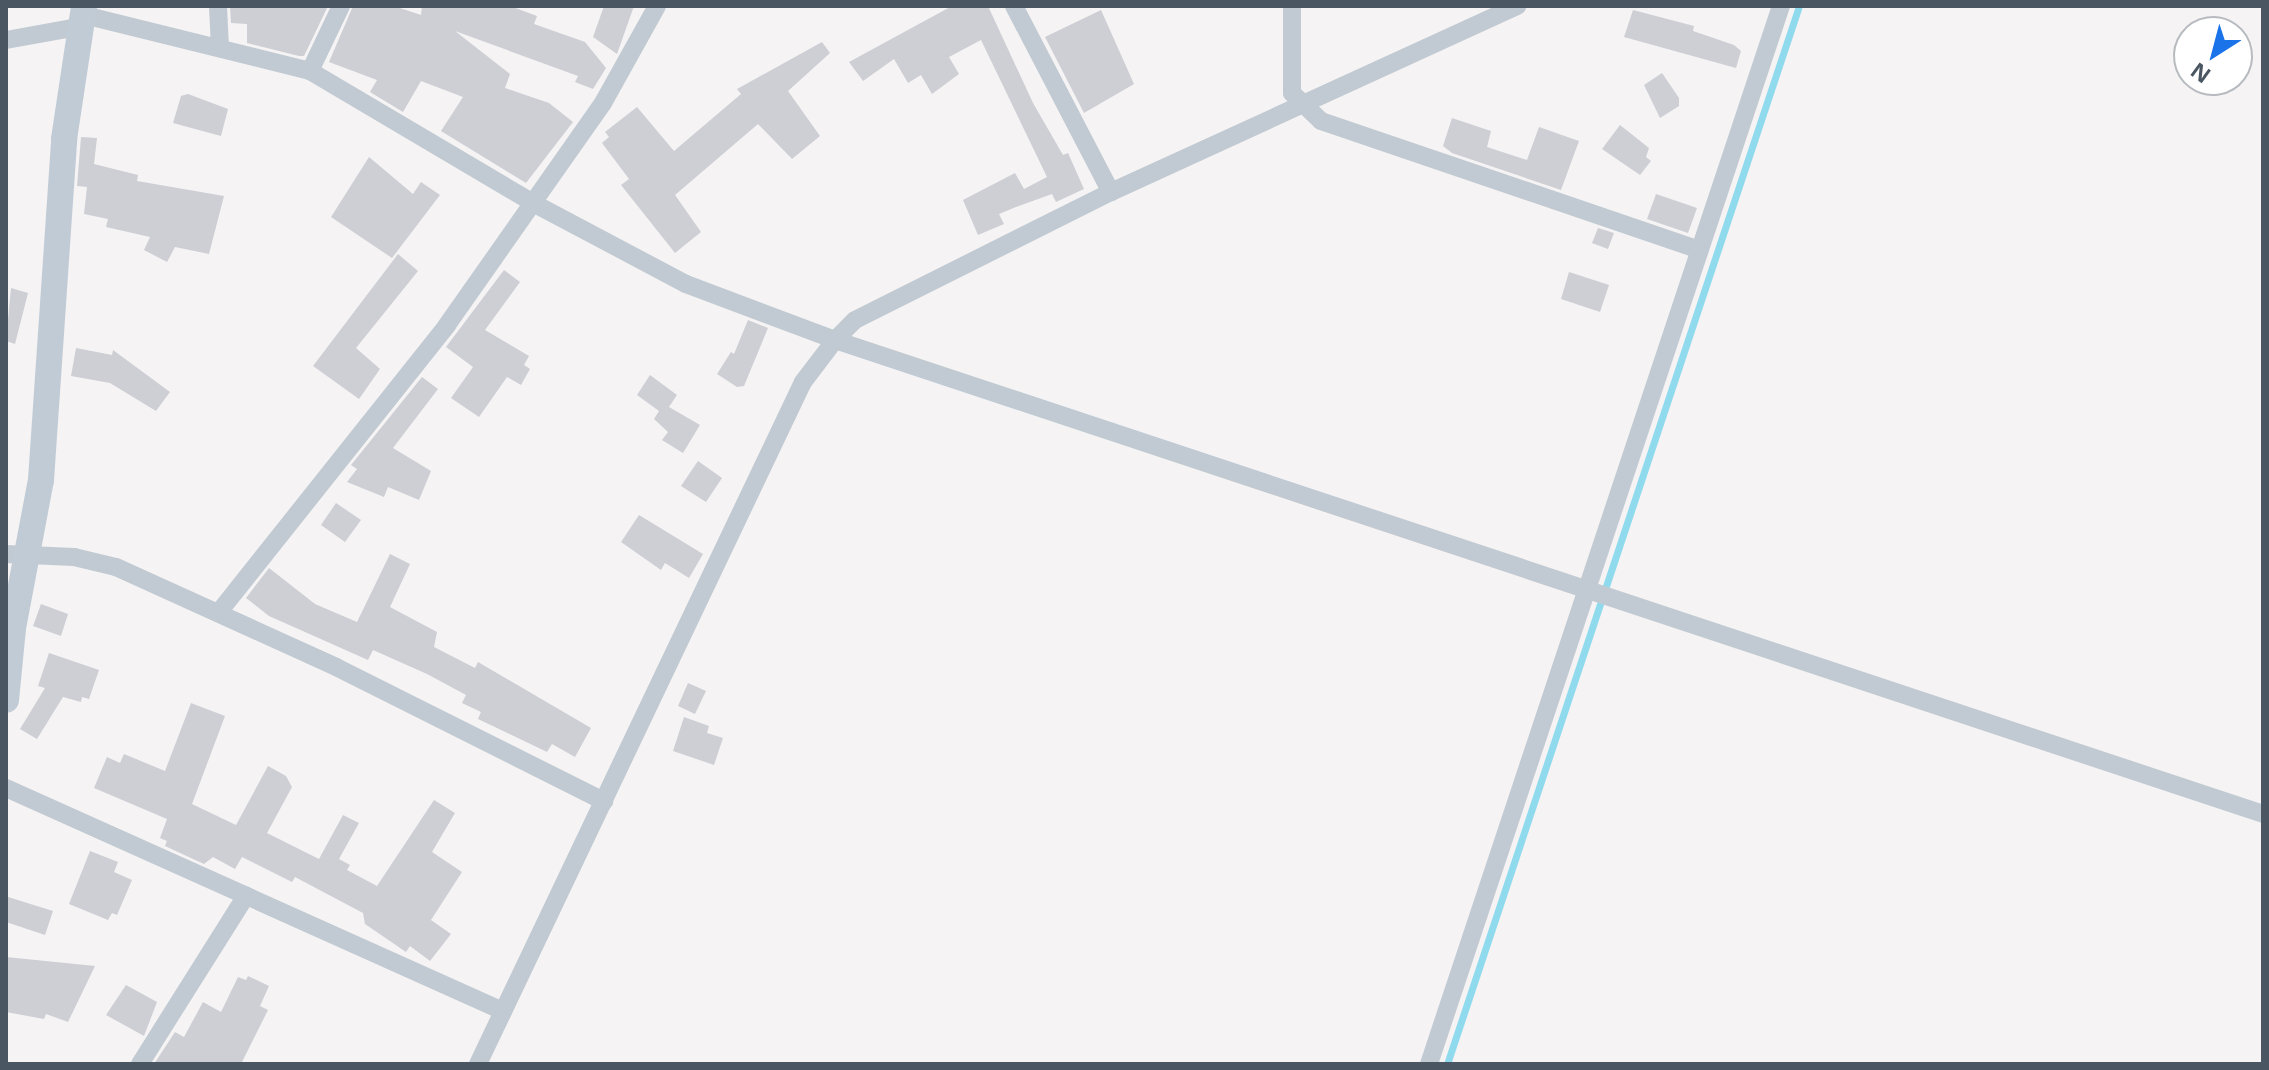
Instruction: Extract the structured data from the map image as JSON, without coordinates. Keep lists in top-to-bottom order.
{
  "north": "bottom left"
}
